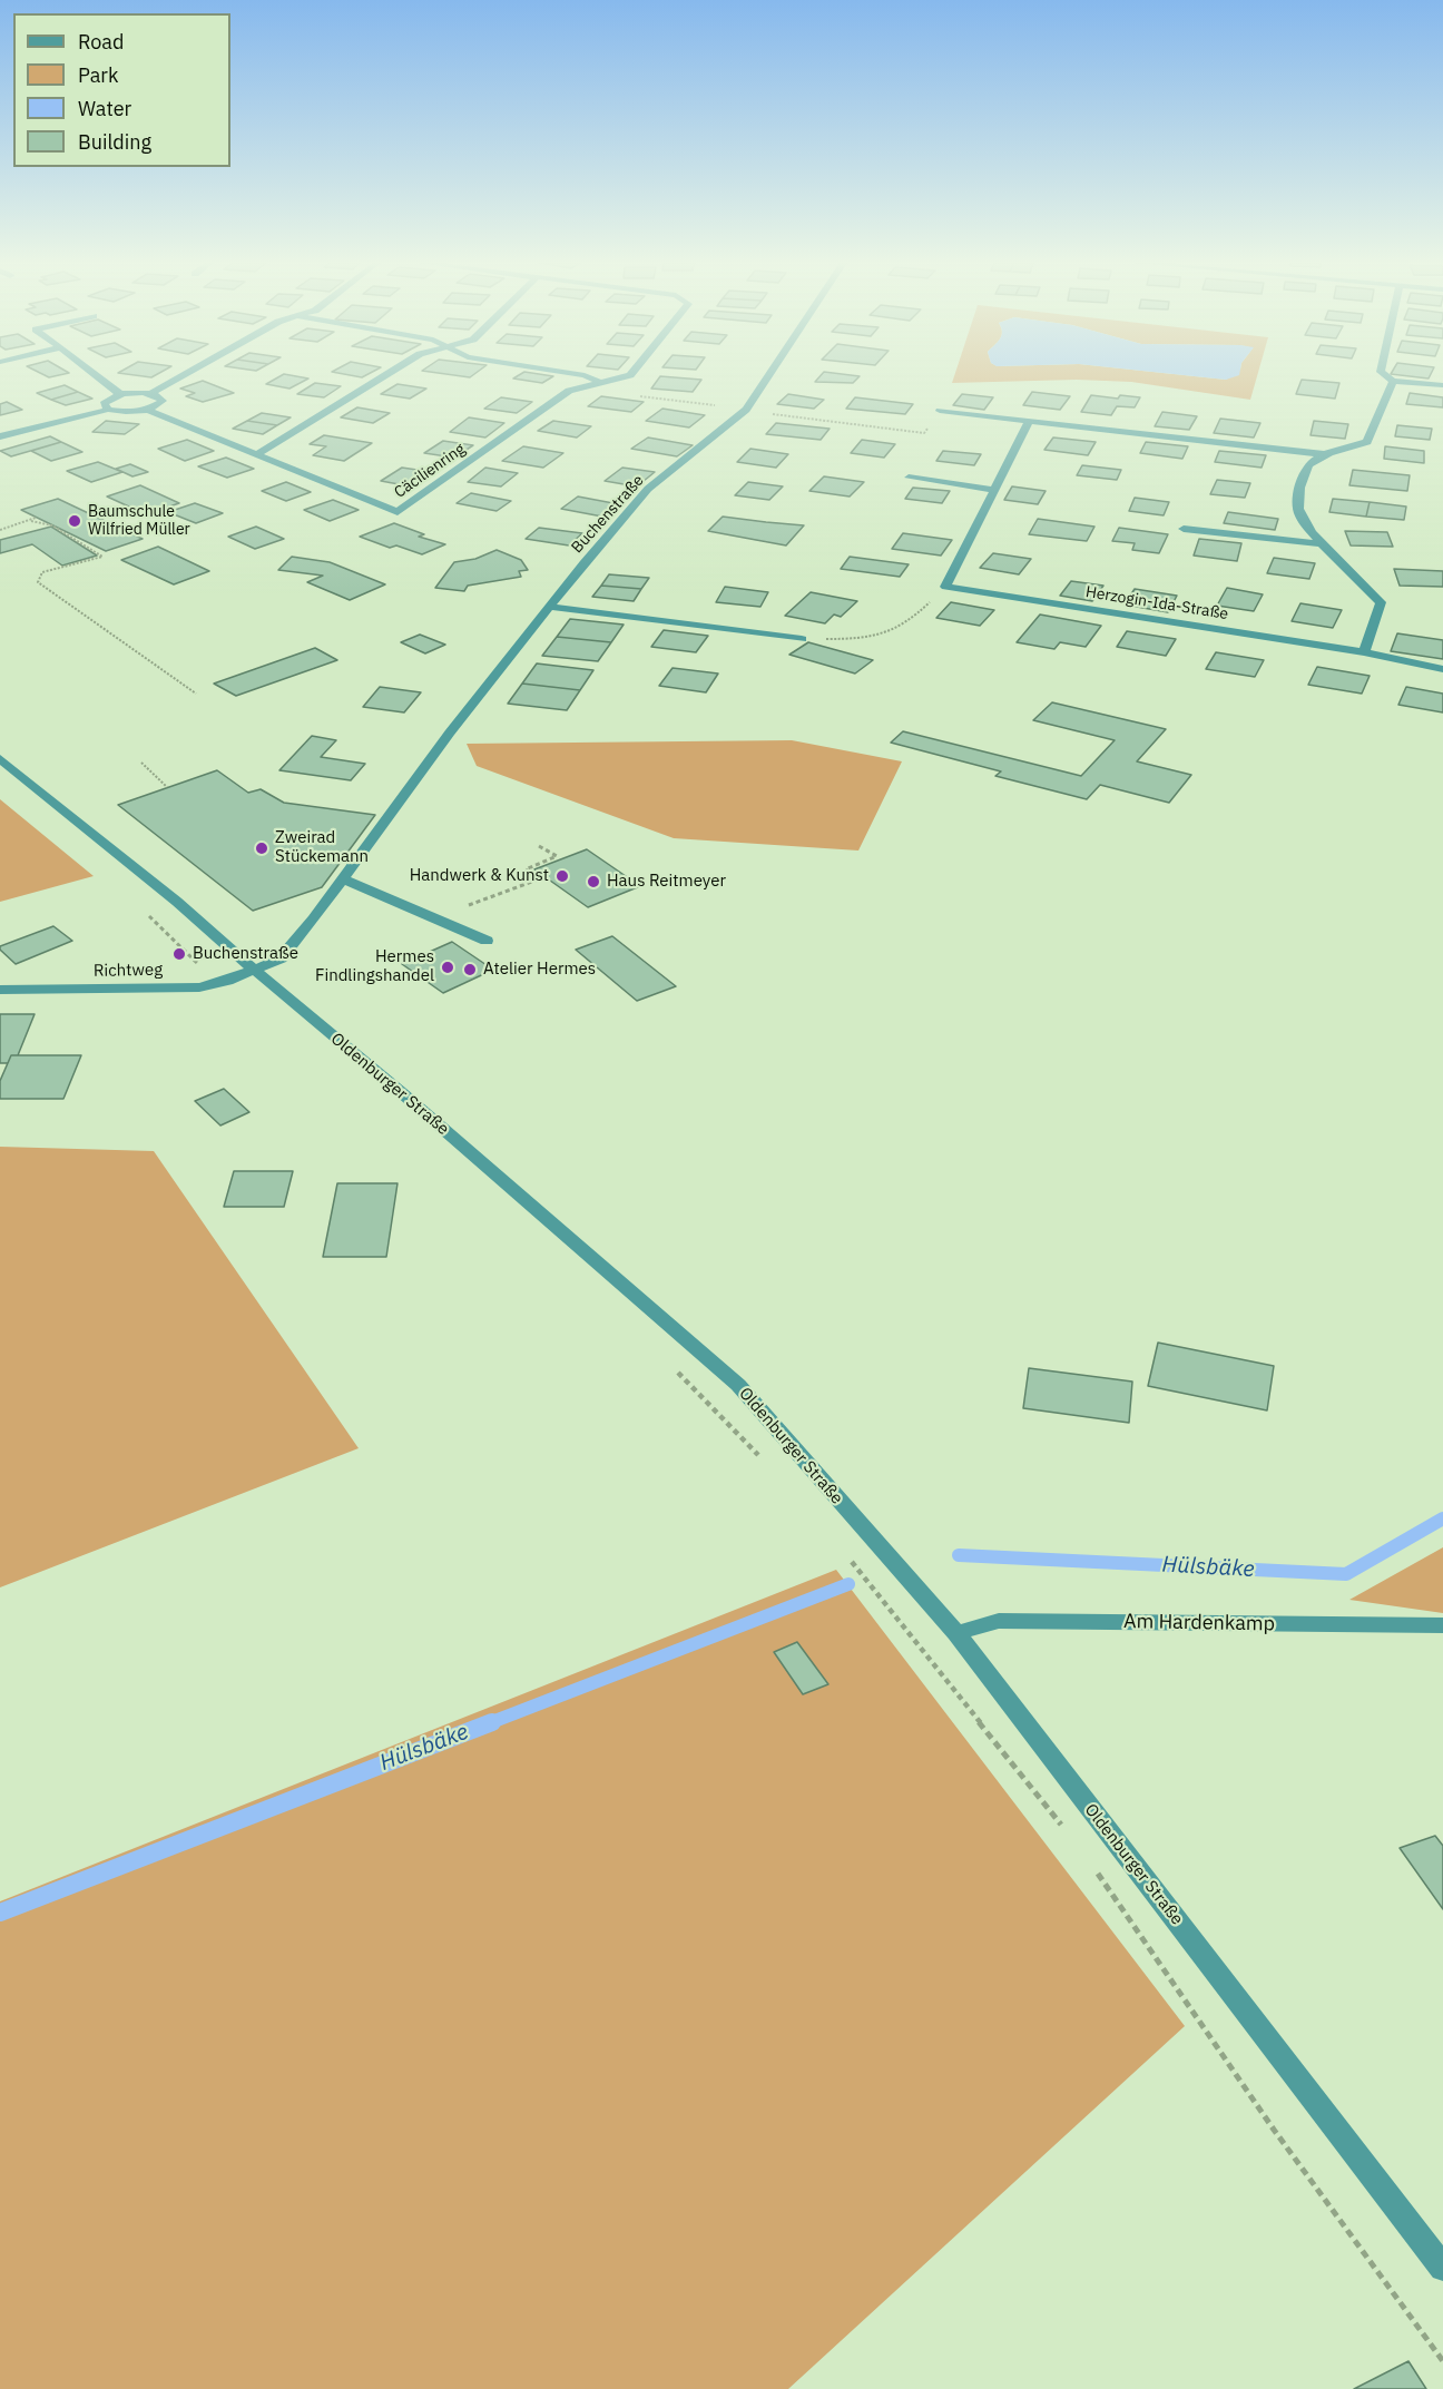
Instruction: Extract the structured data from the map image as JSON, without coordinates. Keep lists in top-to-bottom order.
{
  "streets": {
    "street": [
      "Cäcilienring",
      "Buchenstraße",
      "Herzogin-Ida-Straße",
      "Richtweg",
      "Oldenburger Straße",
      "Am Hardenkamp"
    ]
  },
  "crossings": [
    ["Buchenstraße", "Richtweg"],
    ["Buchenstraße", "Oldenburger Straße"],
    ["Richtweg", "Oldenburger Straße"],
    ["Oldenburger Straße", "Am Hardenkamp"]
  ],
  "water": ["Hülsbäke"],
  "places": [
    "Baumschule Wilfried Müller",
    "Zweirad Stückemann",
    "Handwerk & Kunst",
    "Haus Reitmeyer",
    "Buchenstraße",
    "Hermes Findlingshandel",
    "Atelier Hermes"
  ],
  "legend": [
    "Road",
    "Park",
    "Water",
    "Building"
  ]
}
